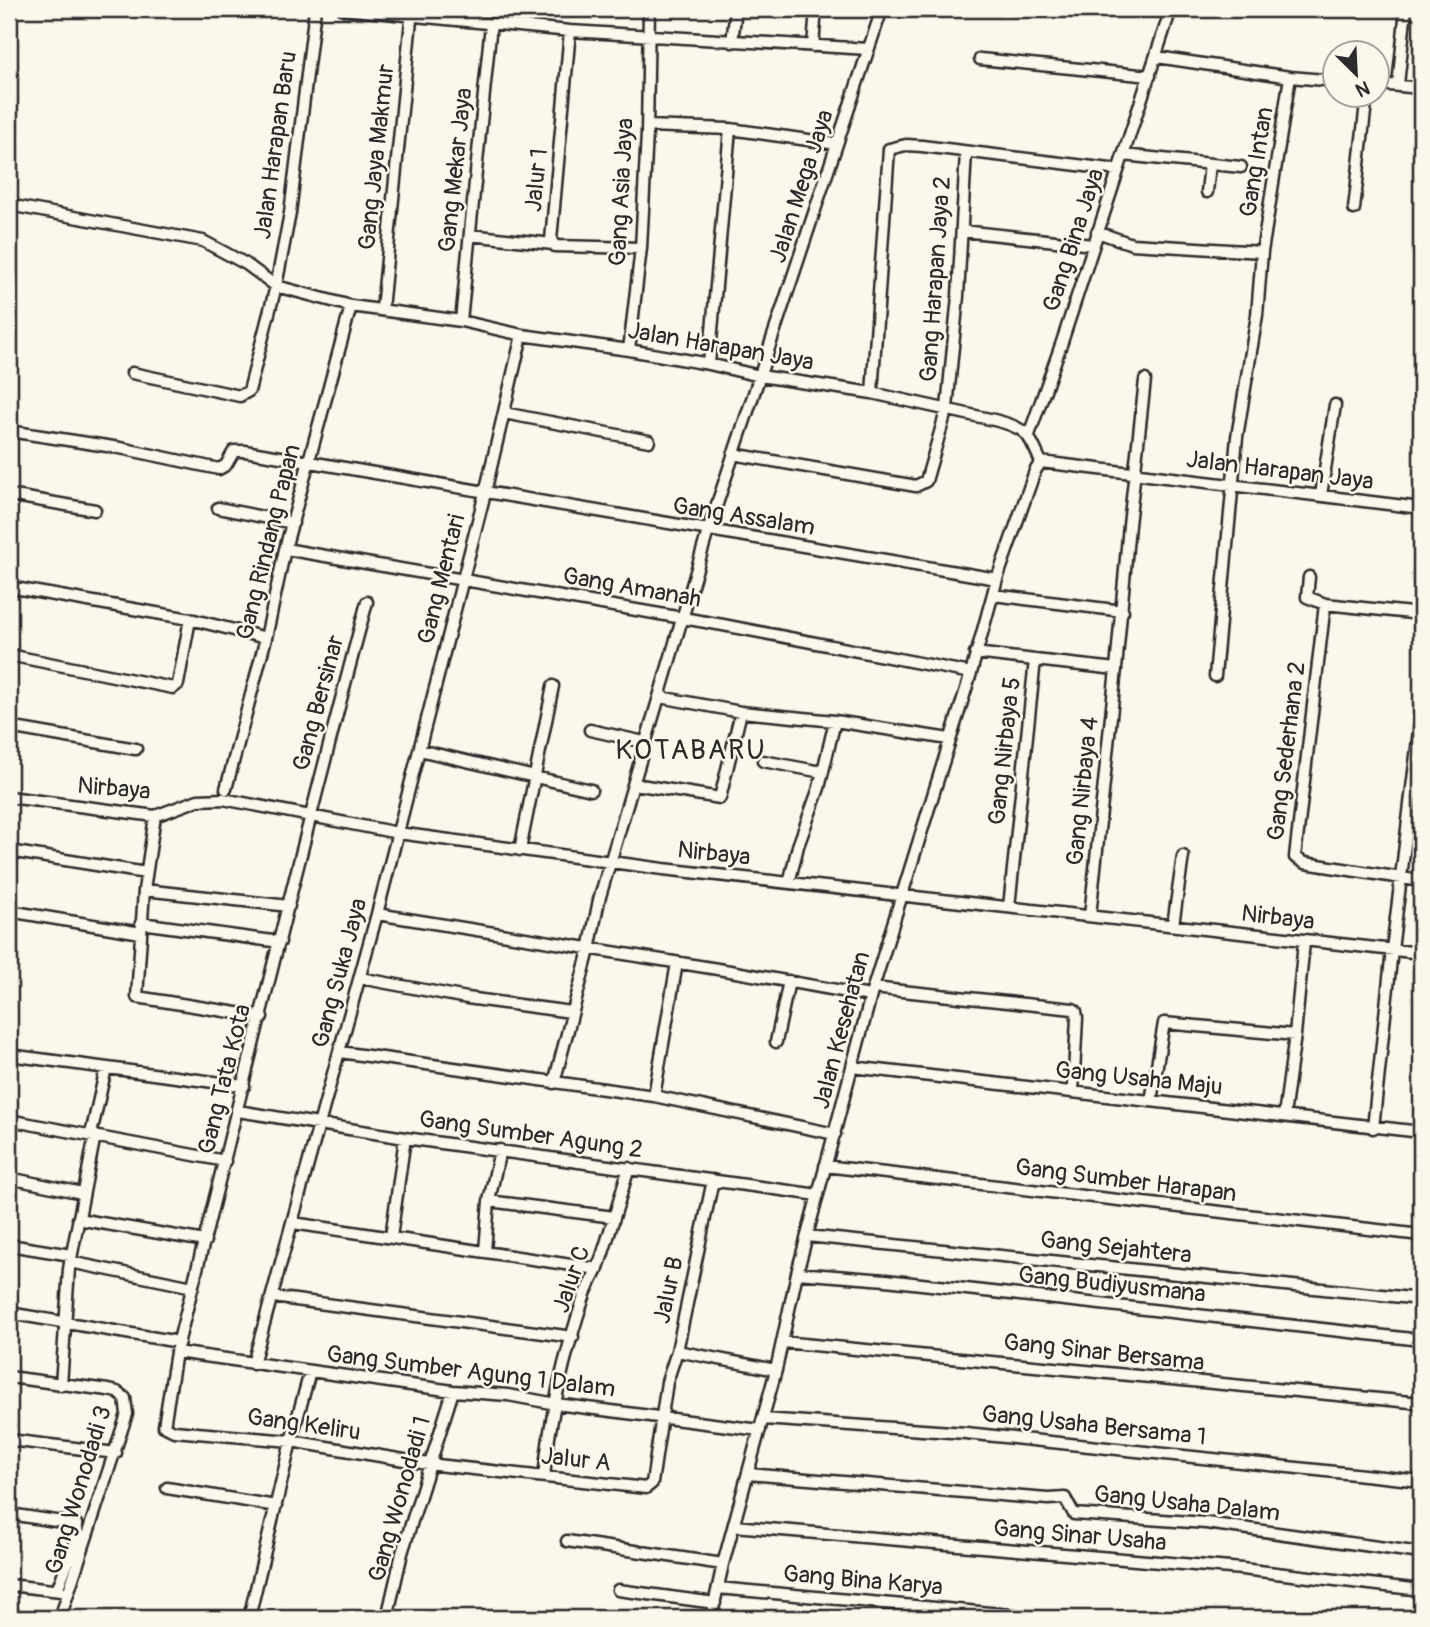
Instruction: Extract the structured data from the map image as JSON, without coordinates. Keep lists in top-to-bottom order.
{
  "streets": {
    "street": [
      "Jalan Harapan Baru",
      "Gang Jaya Makmur",
      "Gang Intan",
      "Gang Mekar Jaya",
      "Jalur 1",
      "Jalan Mega Jaya",
      "Gang Asia Jaya",
      "Gang Bina Jaya",
      "Gang Harapan Jaya 2",
      "Jalan Harapan Jaya",
      "Gang Assalam",
      "Gang Rindang Papan",
      "Gang Mentari",
      "Gang Amanah",
      "Gang Bersinar",
      "Gang Nirbaya 5",
      "Gang Sederhana 2",
      "Nirbaya",
      "Gang Nirbaya 4",
      "Gang Suka Jaya",
      "Jalan Kesehatan",
      "Gang Usaha Maju",
      "Gang Tata Kota",
      "Gang Sumber Agung 2",
      "Gang Sumber Harapan",
      "Gang Sejahtera",
      "Jalur C",
      "Gang Budiyusmana",
      "Jalur B",
      "Gang Sinar Bersama",
      "Gang Sumber Agung 1 Dalam",
      "Gang Keliru",
      "Gang Usaha Bersama 1",
      "Jalur A",
      "Gang Wonodadi 3",
      "Gang Wonodadi 1",
      "Gang Usaha Dalam",
      "Gang Sinar Usaha",
      "Gang Bina Karya"
    ]
  },
  "crossings": [
    ["Jalan Harapan Baru", "Jalan Harapan Jaya"],
    ["Gang Jaya Makmur", "Jalan Harapan Jaya"],
    ["Gang Intan", "Jalan Harapan Jaya"],
    ["Gang Mekar Jaya", "Jalan Harapan Jaya"],
    ["Jalur 1", "Gang Asia Jaya"],
    ["Jalan Mega Jaya", "Gang Harapan Jaya 2"],
    ["Jalan Mega Jaya", "Jalan Harapan Jaya"],
    ["Jalan Mega Jaya", "Gang Assalam"],
    ["Jalan Mega Jaya", "Gang Amanah"],
    ["Jalan Mega Jaya", "Nirbaya"],
    ["Gang Asia Jaya", "Jalan Harapan Jaya"],
    ["Gang Bina Jaya", "Jalan Harapan Jaya"],
    ["Gang Harapan Jaya 2", "Jalan Harapan Jaya"],
    ["Jalan Harapan Jaya", "Gang Rindang Papan"],
    ["Jalan Harapan Jaya", "Gang Mentari"],
    ["Jalan Harapan Jaya", "Gang Nirbaya 4"],
    ["Jalan Harapan Jaya", "Jalan Kesehatan"],
    ["Gang Assalam", "Gang Rindang Papan"],
    ["Gang Assalam", "Gang Mentari"],
    ["Gang Assalam", "Jalan Kesehatan"],
    ["Gang Rindang Papan", "Gang Amanah"],
    ["Gang Rindang Papan", "Nirbaya"],
    ["Gang Mentari", "Gang Amanah"],
    ["Gang Mentari", "Nirbaya"],
    ["Gang Mentari", "Gang Suka Jaya"],
    ["Gang Amanah", "Jalan Kesehatan"],
    ["Gang Bersinar", "Nirbaya"],
    ["Gang Bersinar", "Gang Tata Kota"],
    ["Gang Nirbaya 5", "Nirbaya"],
    ["Gang Nirbaya 5", "Jalan Kesehatan"],
    ["Nirbaya", "Gang Nirbaya 4"],
    ["Nirbaya", "Gang Suka Jaya"],
    ["Nirbaya", "Jalan Kesehatan"],
    ["Nirbaya", "Gang Tata Kota"],
    ["Gang Suka Jaya", "Gang Sumber Agung 2"],
    ["Gang Suka Jaya", "Gang Sumber Agung 1 Dalam"],
    ["Jalan Kesehatan", "Gang Usaha Maju"],
    ["Jalan Kesehatan", "Gang Sumber Agung 2"],
    ["Jalan Kesehatan", "Gang Sumber Harapan"],
    ["Jalan Kesehatan", "Gang Sejahtera"],
    ["Jalan Kesehatan", "Gang Budiyusmana"],
    ["Jalan Kesehatan", "Jalur B"],
    ["Jalan Kesehatan", "Gang Sinar Bersama"],
    ["Jalan Kesehatan", "Gang Sumber Agung 1 Dalam"],
    ["Jalan Kesehatan", "Gang Usaha Bersama 1"],
    ["Jalan Kesehatan", "Gang Usaha Dalam"],
    ["Jalan Kesehatan", "Gang Sinar Usaha"],
    ["Jalan Kesehatan", "Gang Bina Karya"],
    ["Gang Tata Kota", "Gang Sumber Agung 2"],
    ["Gang Tata Kota", "Gang Sumber Agung 1 Dalam"],
    ["Gang Tata Kota", "Gang Keliru"],
    ["Gang Sumber Agung 2", "Jalur C"],
    ["Gang Sumber Agung 2", "Jalur B"],
    ["Jalur C", "Gang Sumber Agung 1 Dalam"],
    ["Jalur C", "Jalur A"],
    ["Gang Sumber Agung 1 Dalam", "Jalur A"],
    ["Gang Sumber Agung 1 Dalam", "Gang Wonodadi 1"],
    ["Gang Keliru", "Jalur A"],
    ["Gang Keliru", "Gang Wonodadi 1"],
    ["Jalur A", "Gang Wonodadi 1"]
  ],
  "districts": ["KOTABARU"],
  "north": "bottom right"
}
